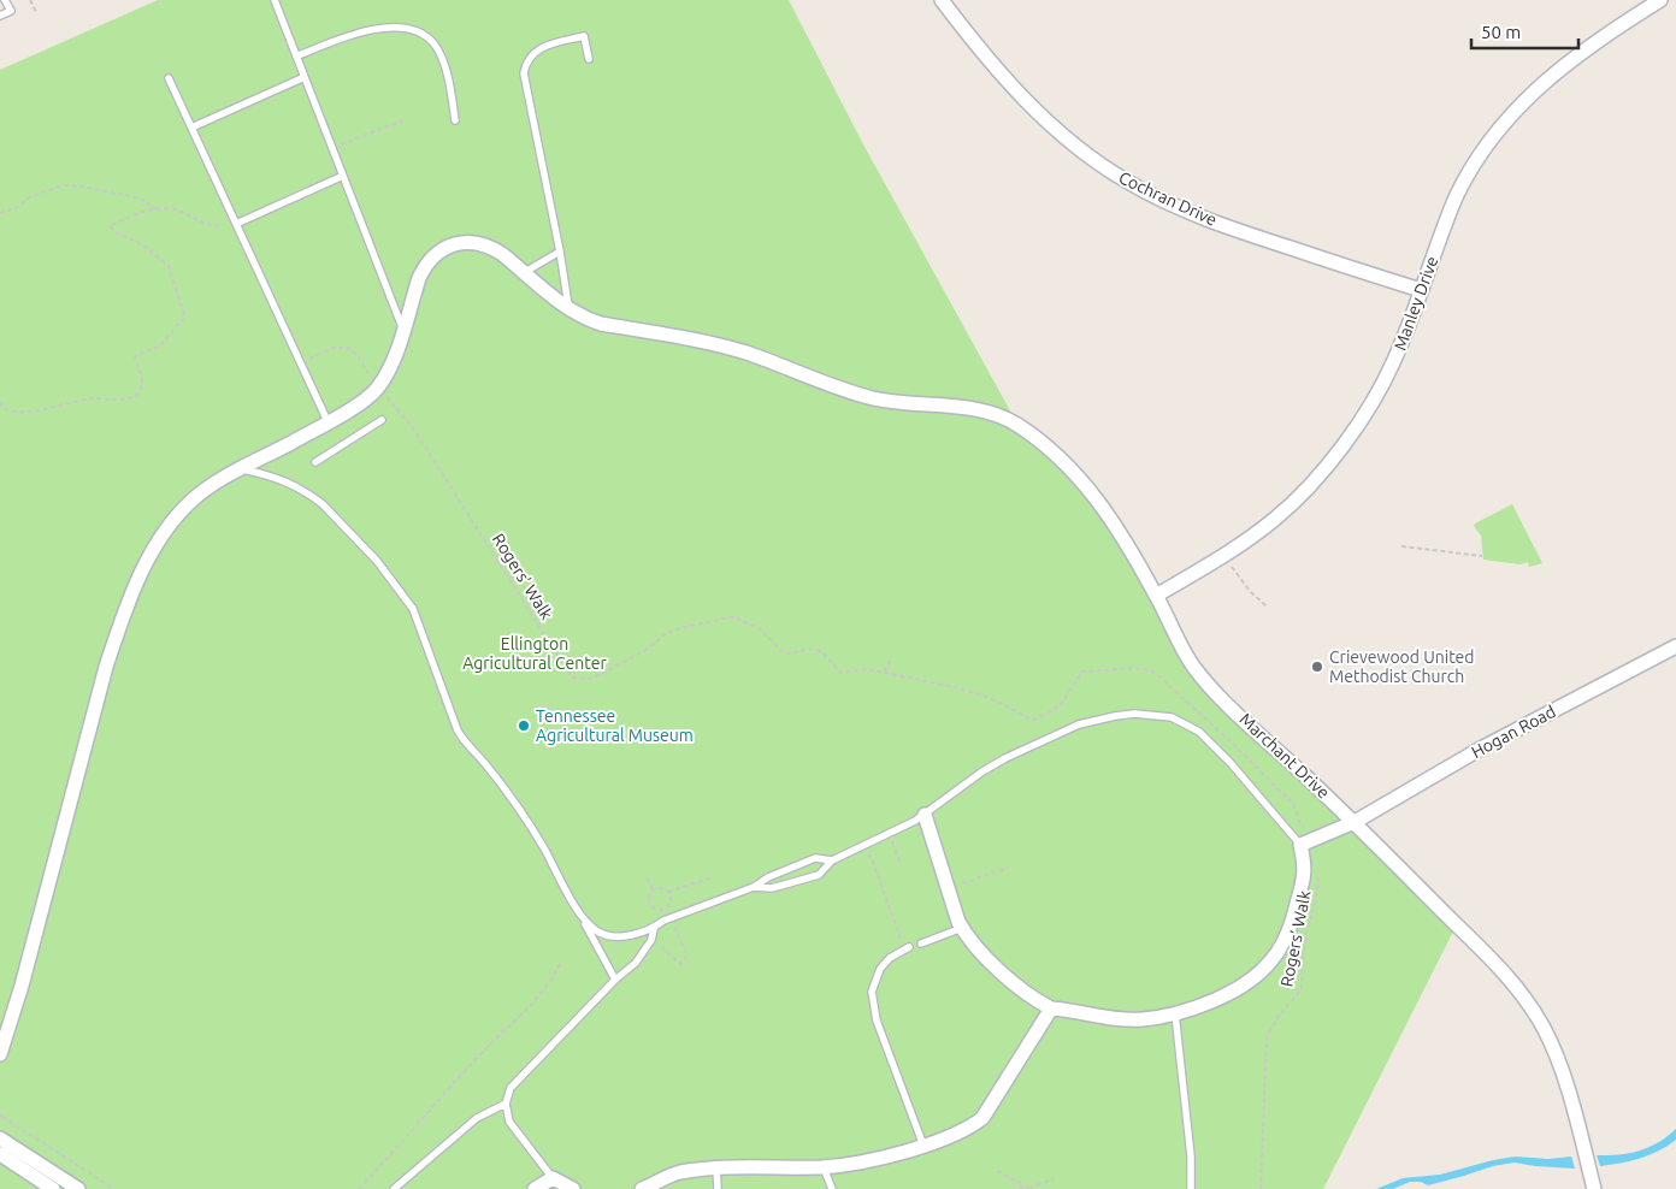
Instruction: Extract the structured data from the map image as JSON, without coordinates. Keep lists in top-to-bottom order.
{
  "streets": {
    "street": [
      "Cochran Drive",
      "Manley Drive",
      "Hogan Road",
      "Marchant Drive"
    ],
    "path": ["Rogers’ Walk"]
  },
  "crossings": [
    ["Cochran Drive", "Manley Drive"],
    ["Manley Drive", "Marchant Drive"],
    ["Rogers’ Walk", "Hogan Road"],
    ["Rogers’ Walk", "Marchant Drive"],
    ["Hogan Road", "Marchant Drive"]
  ],
  "parks": ["Ellington Agricultural Center"],
  "places": ["Crievewood United Methodist Church", "Tennessee Agricultural Museum"],
  "scale_bar": "50 m"
}
